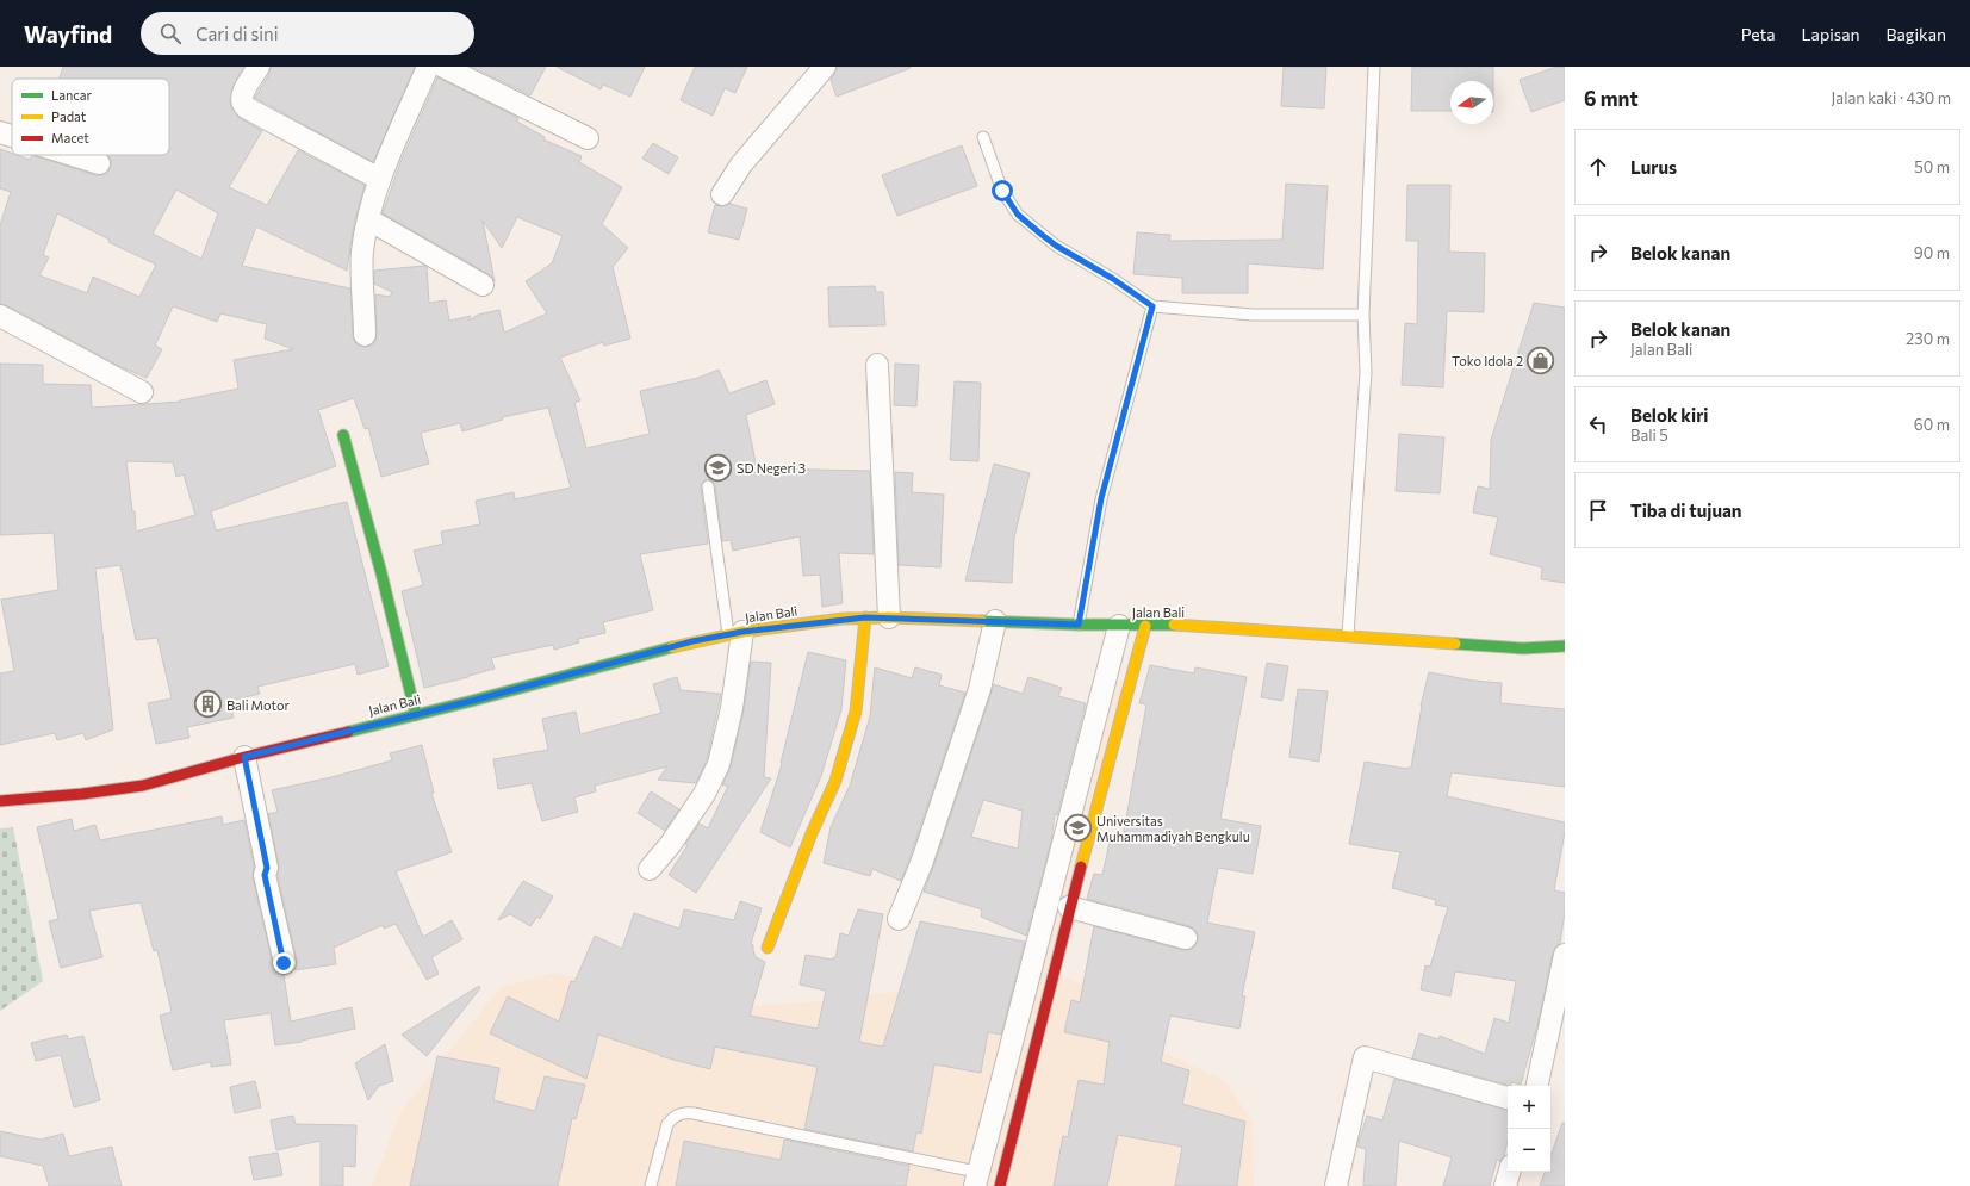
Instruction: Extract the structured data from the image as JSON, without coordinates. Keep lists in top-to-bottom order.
{
  "streets": {
    "street": ["Jalan Bali"]
  },
  "places": {
    "shop": ["Toko Idola 2"],
    "school or university": ["SD Negeri 3", "Universitas Muhammadiyah Bengkulu"],
    "building": ["Bali Motor"]
  },
  "legend": ["Lancar", "Padat", "Macet"],
  "north": "left",
  "page": {
    "header": "Wayfind",
    "search": "Cari di sini",
    "nav": ["Peta", "Lapisan", "Bagikan"],
    "heading": ["6 mnt", "Jalan kaki · 430 m"],
    "list": [
      ["Lurus", "50 m"],
      ["Belok kanan", "90 m"],
      ["Belok kanan", "Jalan Bali", "230 m"],
      ["Belok kiri", "Bali 5", "60 m"],
      "Tiba di tujuan"
    ],
    "map_buttons": ["+", "−"]
  }
}
